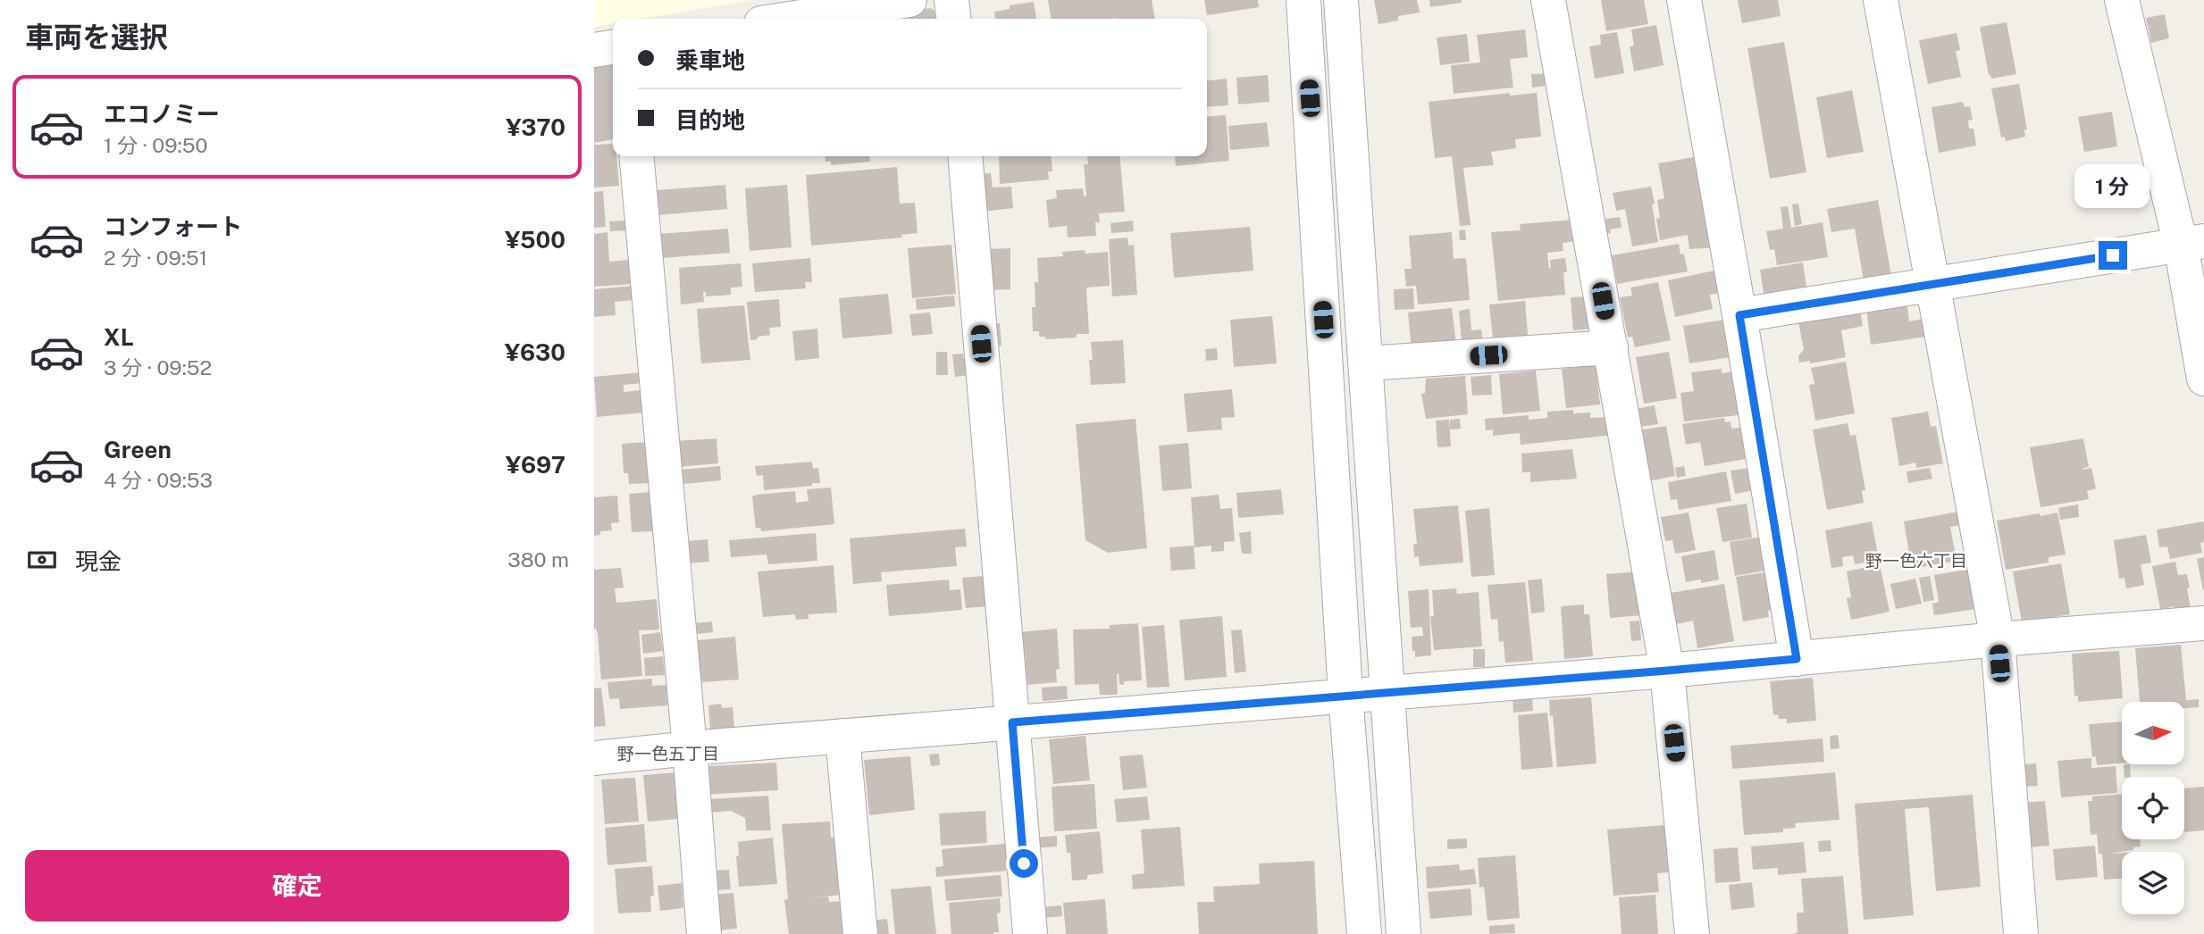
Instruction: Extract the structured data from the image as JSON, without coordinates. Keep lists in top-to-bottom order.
{
  "districts": ["野一色六丁目", "野一色五丁目"],
  "north": "right",
  "page": {
    "heading": "車両を選択",
    "banner": ["乗車地", "目的地"],
    "list": [
      {
        "name": "エコノミー",
        "note": "1 分 · 09:50",
        "value": "¥370"
      },
      {
        "name": "コンフォート",
        "note": "2 分 · 09:51",
        "value": "¥500"
      },
      {
        "name": "XL",
        "note": "3 分 · 09:52",
        "value": "¥630"
      },
      {
        "name": "Green",
        "note": "4 分 · 09:53",
        "value": "¥697"
      }
    ],
    "bubble": "1 分",
    "pay": ["現金", "380 m"],
    "buttons": "確定"
  }
}
